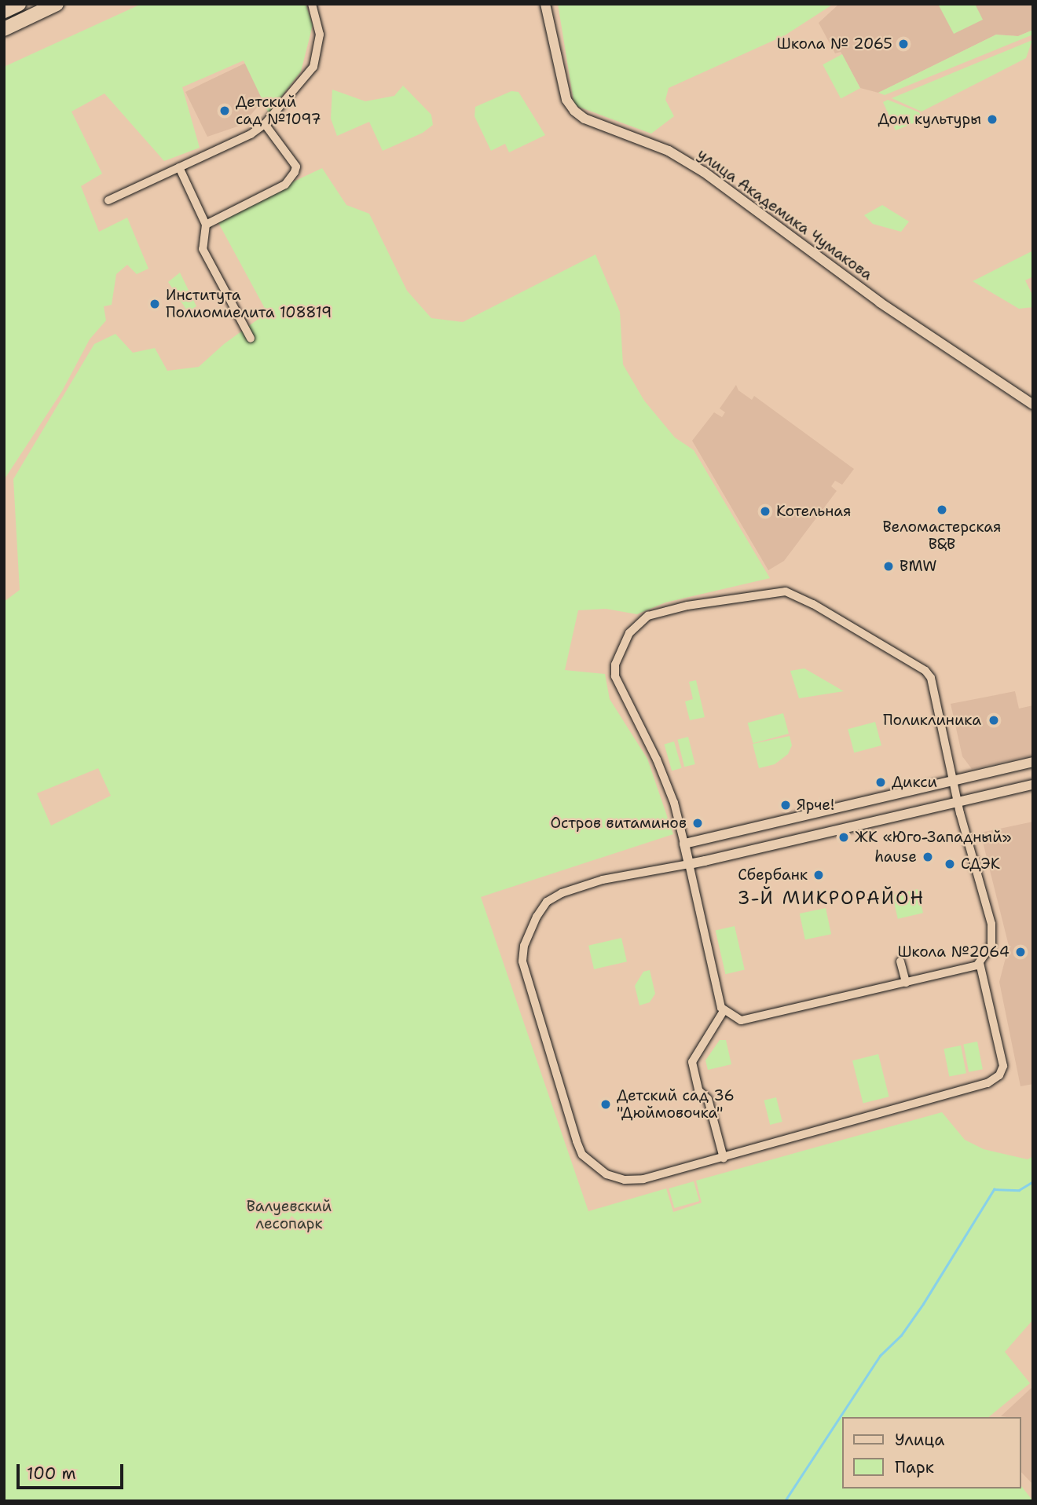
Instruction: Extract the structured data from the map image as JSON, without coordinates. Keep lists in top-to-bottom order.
{
  "streets": {
    "street": ["улица Академика Чумакова"]
  },
  "districts": ["3-Й МИКРОРАЙОН"],
  "parks": ["Валуевский лесопарк"],
  "places": [
    "Школа № 2065",
    "Детский сад №1097",
    "Дом культуры",
    "Института Полиомиелита 108819",
    "Веломастерская B&B",
    "Котельная",
    "BMW",
    "Поликлиника",
    "Дикси",
    "Ярче!",
    "Остров витаминов",
    "ЖК «Юго-Западный»",
    "hause",
    "СДЭК",
    "Сбербанк",
    "Школа №2064",
    "Детский сад 36 \"Дюймовочка\""
  ],
  "legend": ["Улица", "Парк"],
  "scale_bar": "100 m"
}
